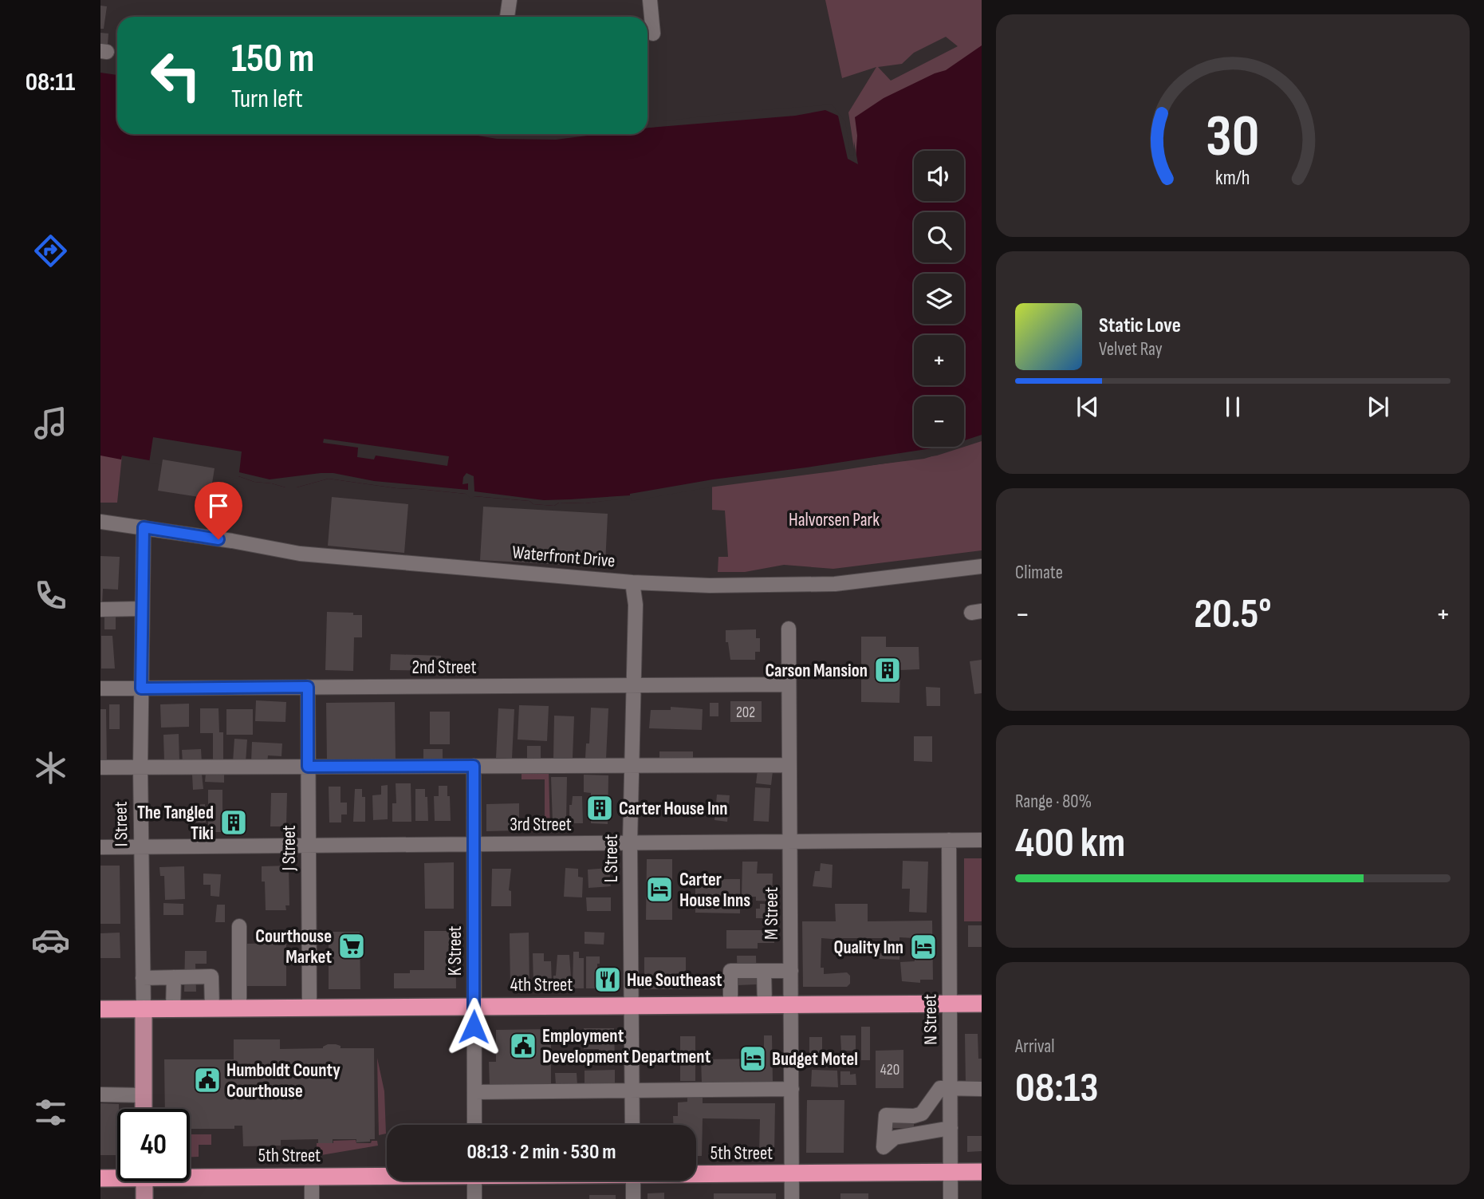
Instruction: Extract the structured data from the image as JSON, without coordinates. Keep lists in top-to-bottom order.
{
  "streets": {
    "highway": ["4th Street", "5th Street"],
    "main road": ["I Street"],
    "street": [
      "Waterfront Drive",
      "2nd Street",
      "3rd Street",
      "J Street",
      "L Street",
      "M Street",
      "K Street",
      "N Street"
    ]
  },
  "crossings": [
    ["Waterfront Drive", "I Street"],
    ["Waterfront Drive", "L Street"],
    ["2nd Street", "I Street"],
    ["2nd Street", "J Street"],
    ["2nd Street", "L Street"],
    ["2nd Street", "M Street"],
    ["I Street", "3rd Street"],
    ["I Street", "4th Street"],
    ["3rd Street", "J Street"],
    ["3rd Street", "L Street"],
    ["3rd Street", "M Street"],
    ["3rd Street", "K Street"],
    ["3rd Street", "N Street"],
    ["J Street", "4th Street"],
    ["L Street", "4th Street"],
    ["M Street", "4th Street"],
    ["M Street", "5th Street"],
    ["K Street", "4th Street"],
    ["4th Street", "N Street"],
    ["N Street", "5th Street"]
  ],
  "parks": ["Halvorsen Park"],
  "places": {
    "building": ["Carson Mansion", "Carter House Inn", "The Tangled Tiki"],
    "hotel": ["Carter House Inns", "Quality Inn", "Budget Motel"],
    "supermarket": ["Courthouse Market"],
    "restaurant": ["Hue Southeast"],
    "public building": ["Employment Development Department", "Humboldt County Courthouse"]
  },
  "house_numbers": ["202", "420"],
  "page": {
    "tabs": "08:11",
    "turn": ["150 m", "Turn left"],
    "map_buttons": ["+", "−"],
    "song": ["Static Love", "Velvet Ray"],
    "tile": [
      "Climate",
      ["Range · 80%", "400 km"],
      ["Arrival", "08:13"]
    ],
    "heat": ["−", "20.5°", "+"],
    "limit": "40",
    "trip": "08:13 · 2 min · 530 m",
    "gauge": ["30", "km/h"]
  }
}
